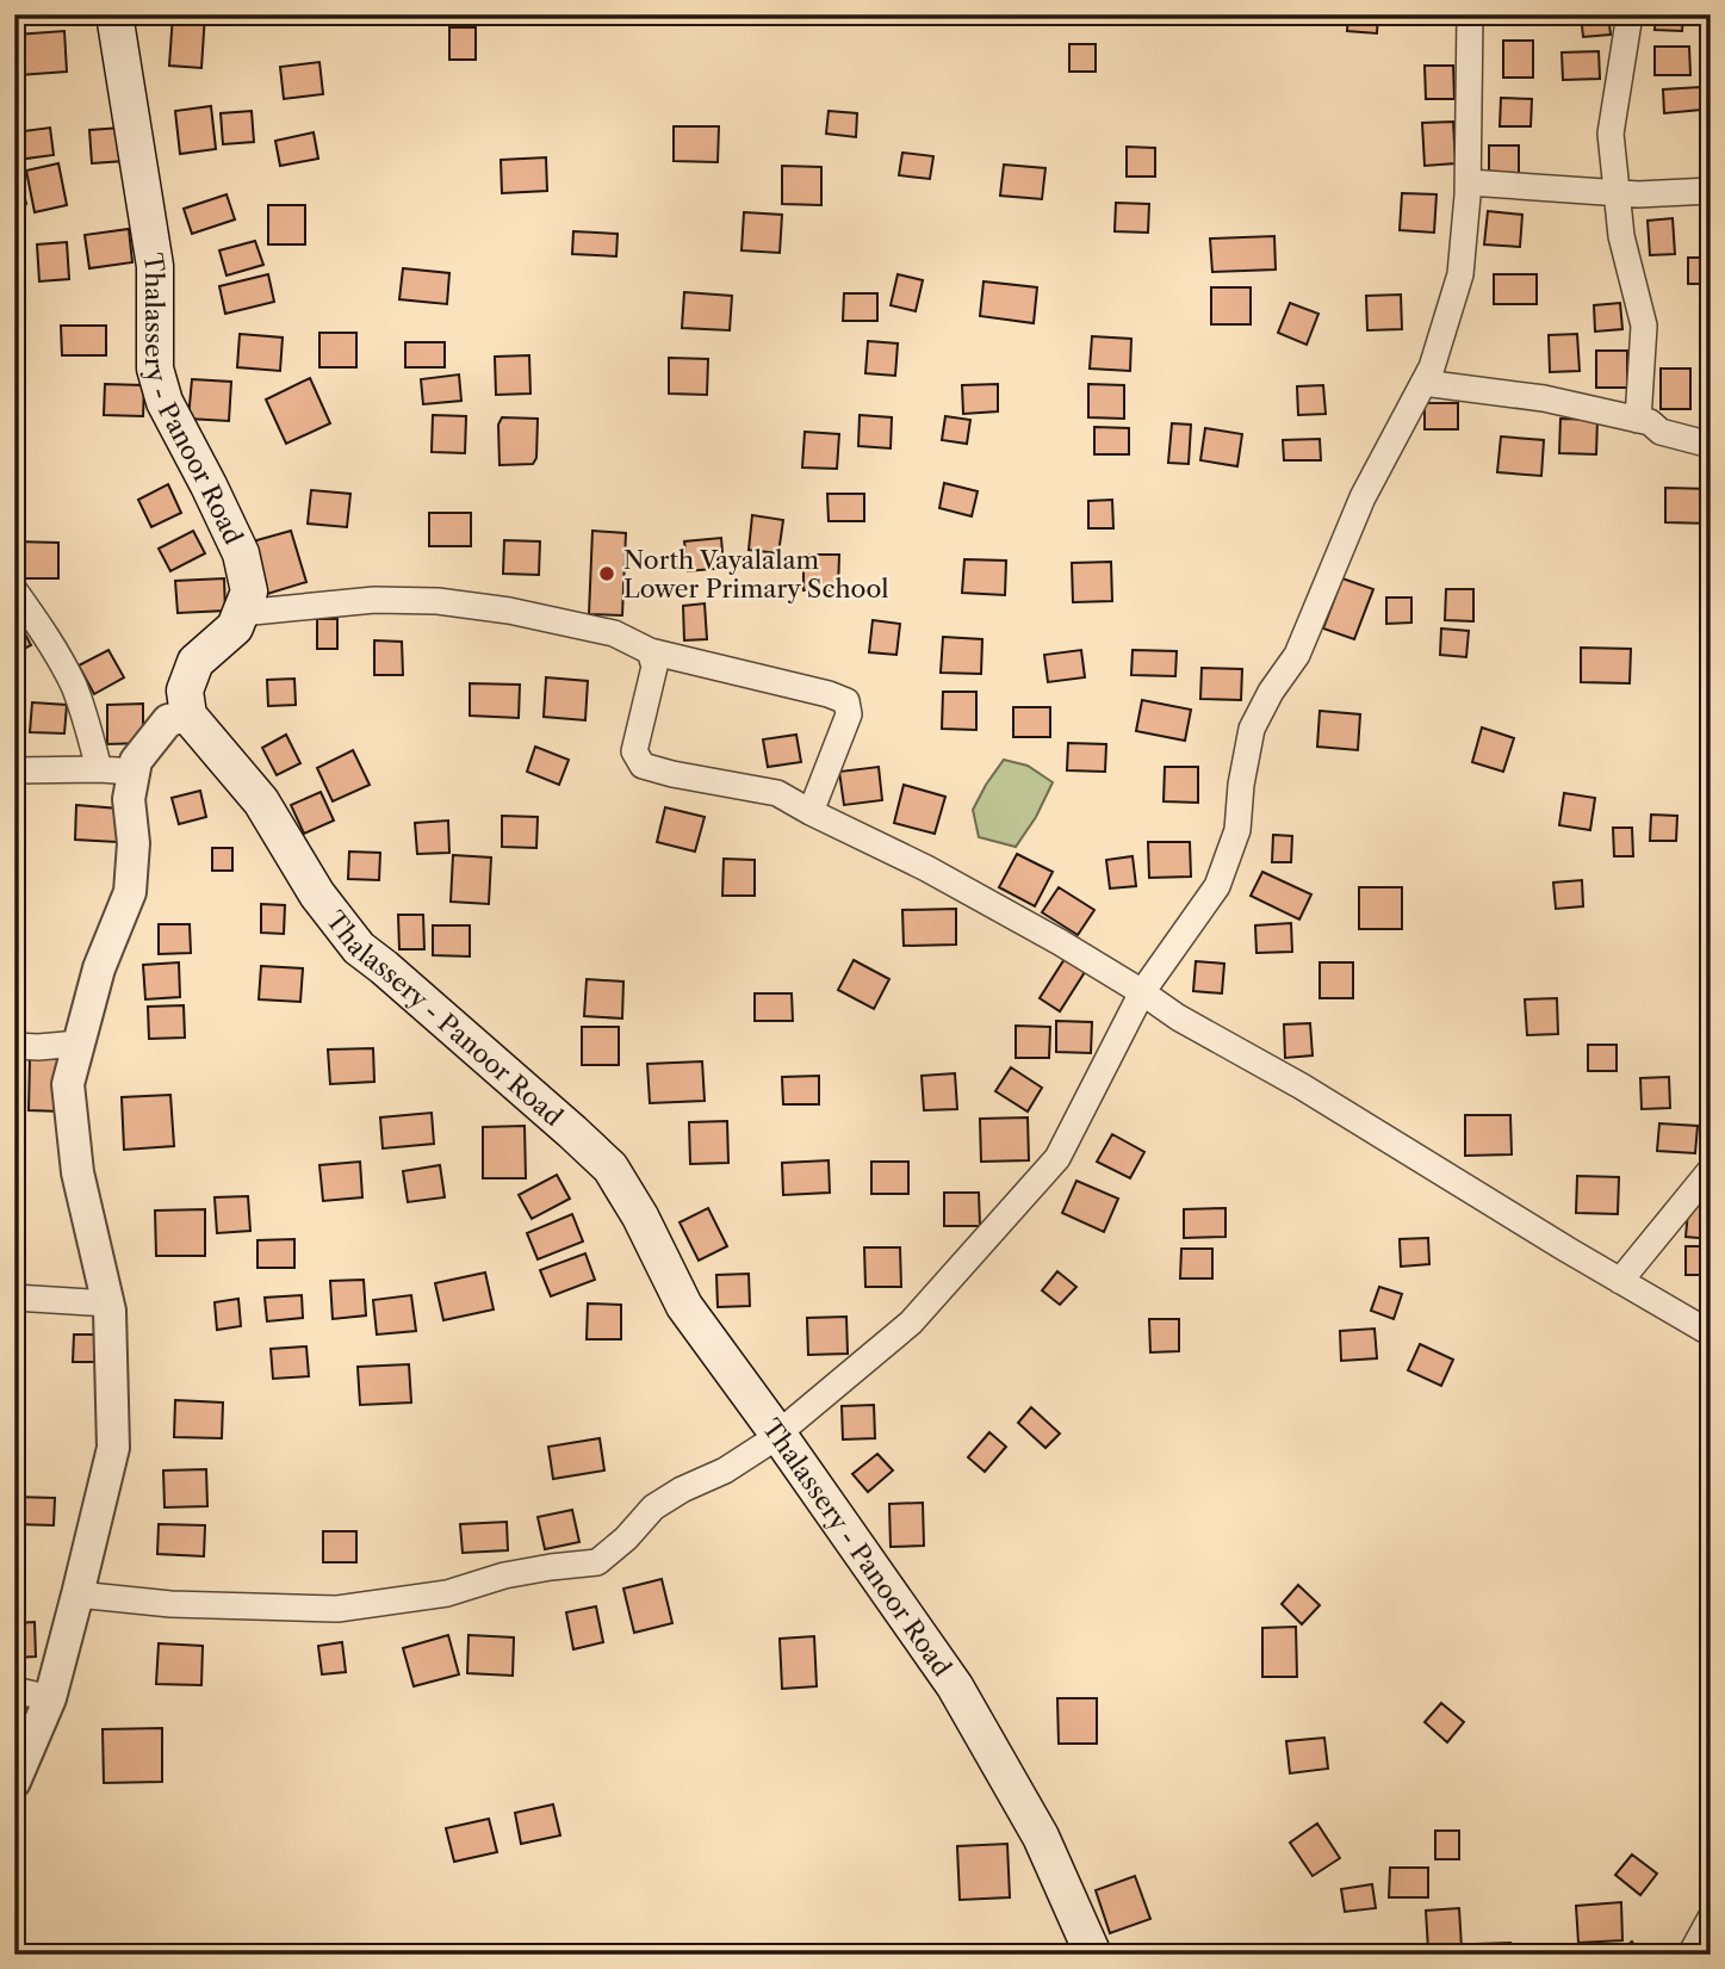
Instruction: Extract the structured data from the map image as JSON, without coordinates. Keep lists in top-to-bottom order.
{
  "streets": {
    "main road": ["Thalassery - Panoor Road"]
  },
  "places": ["North Vayalalam Lower Primary School"]
}
